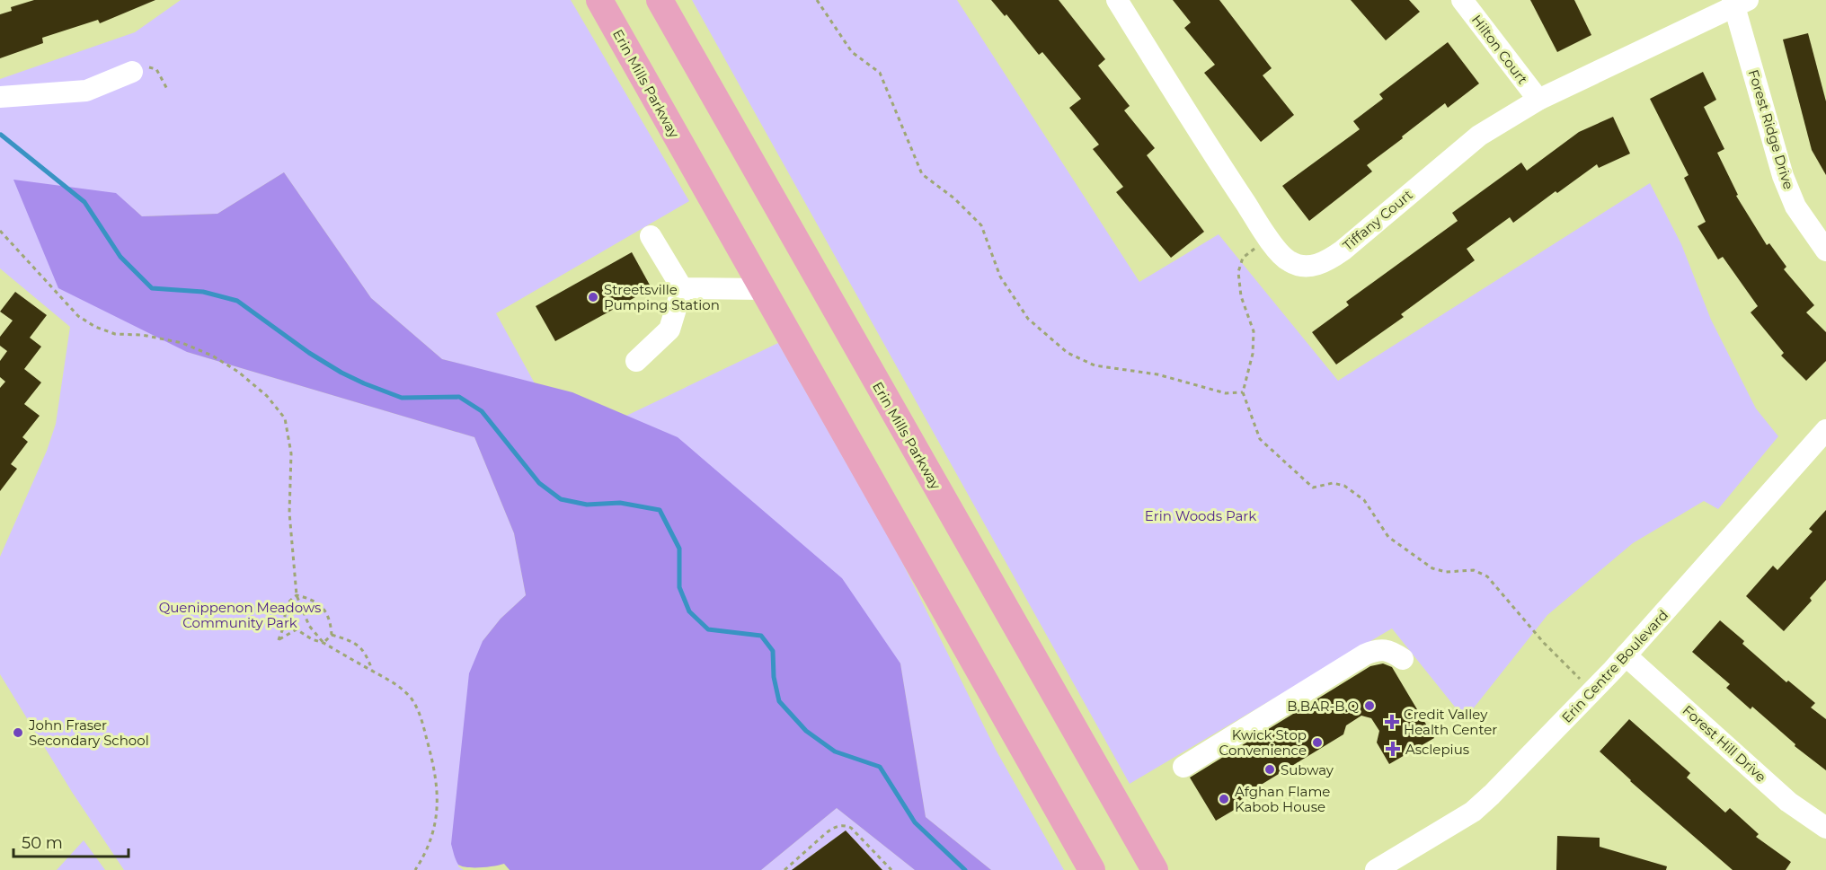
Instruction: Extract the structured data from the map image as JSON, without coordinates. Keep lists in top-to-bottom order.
{
  "streets": {
    "main road": ["Erin Mills Parkway"],
    "street": [
      "Hilton Court",
      "Forest Ridge Drive",
      "Tiffany Court",
      "Erin Centre Boulevard",
      "Forest Hill Drive"
    ]
  },
  "crossings": [
    ["Hilton Court", "Tiffany Court"],
    ["Forest Ridge Drive", "Tiffany Court"],
    ["Erin Centre Boulevard", "Forest Hill Drive"]
  ],
  "parks": ["Erin Woods Park", "Quenippenon Meadows Community Park"],
  "places": {
    "other": [
      "Streetsville Pumping Station",
      "B.BAR-B.Q",
      "John Fraser Secondary School",
      "Kwick Stop Convenience",
      "Subway",
      "Afghan Flame Kabob House"
    ],
    "health": ["Credit Valley Health Center", "Asclepius"]
  },
  "scale_bar": "50 m"
}
